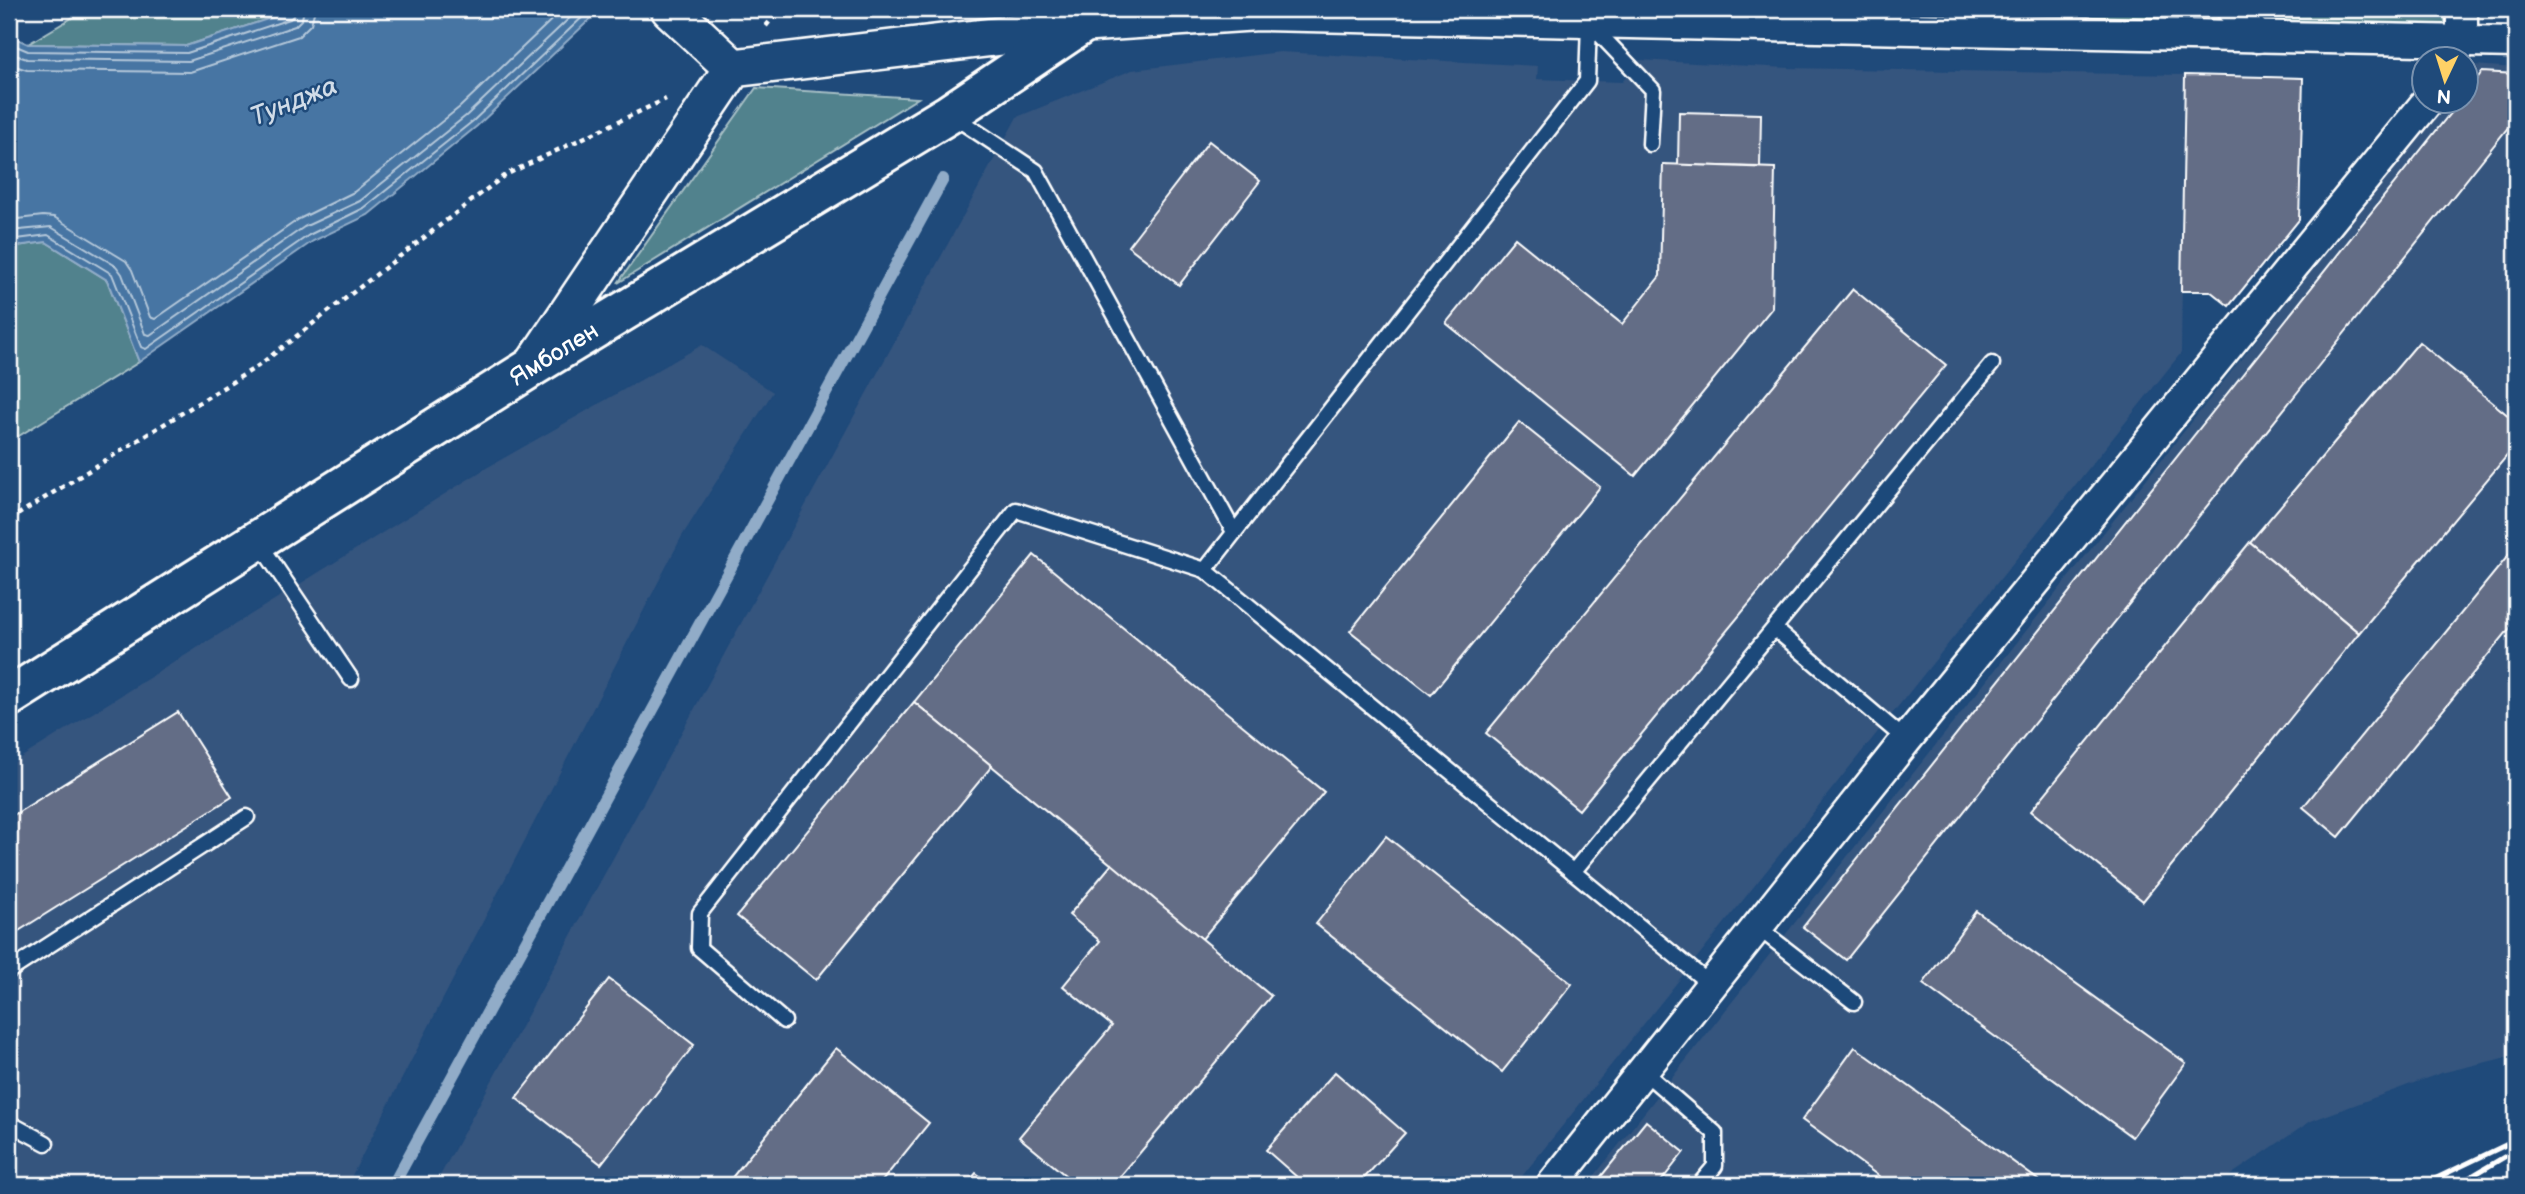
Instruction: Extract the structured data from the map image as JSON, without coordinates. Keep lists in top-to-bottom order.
{
  "streets": {
    "main road": ["Ямболен"]
  },
  "water": ["Тунджа"],
  "north": "bottom"
}
